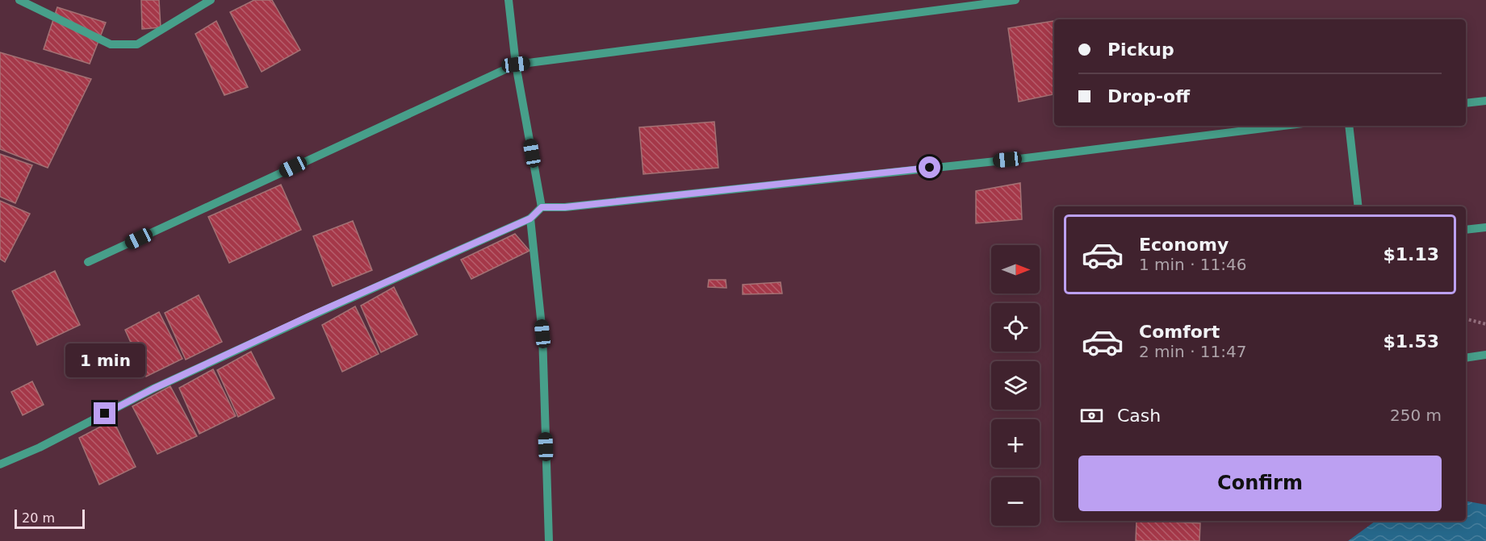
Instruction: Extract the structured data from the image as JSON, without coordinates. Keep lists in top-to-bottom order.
{
  "scale_bar": "20 m",
  "north": "right",
  "page": {
    "banner": ["Pickup", "Drop-off"],
    "list": [
      {
        "name": "Economy",
        "note": "1 min · 11:46",
        "value": "$1.13"
      },
      {
        "name": "Comfort",
        "note": "2 min · 11:47",
        "value": "$1.53"
      }
    ],
    "map_buttons": ["+", "−"],
    "bubble": "1 min",
    "pay": ["Cash", "250 m"],
    "buttons": "Confirm",
    "scale": "20 m"
  }
}
